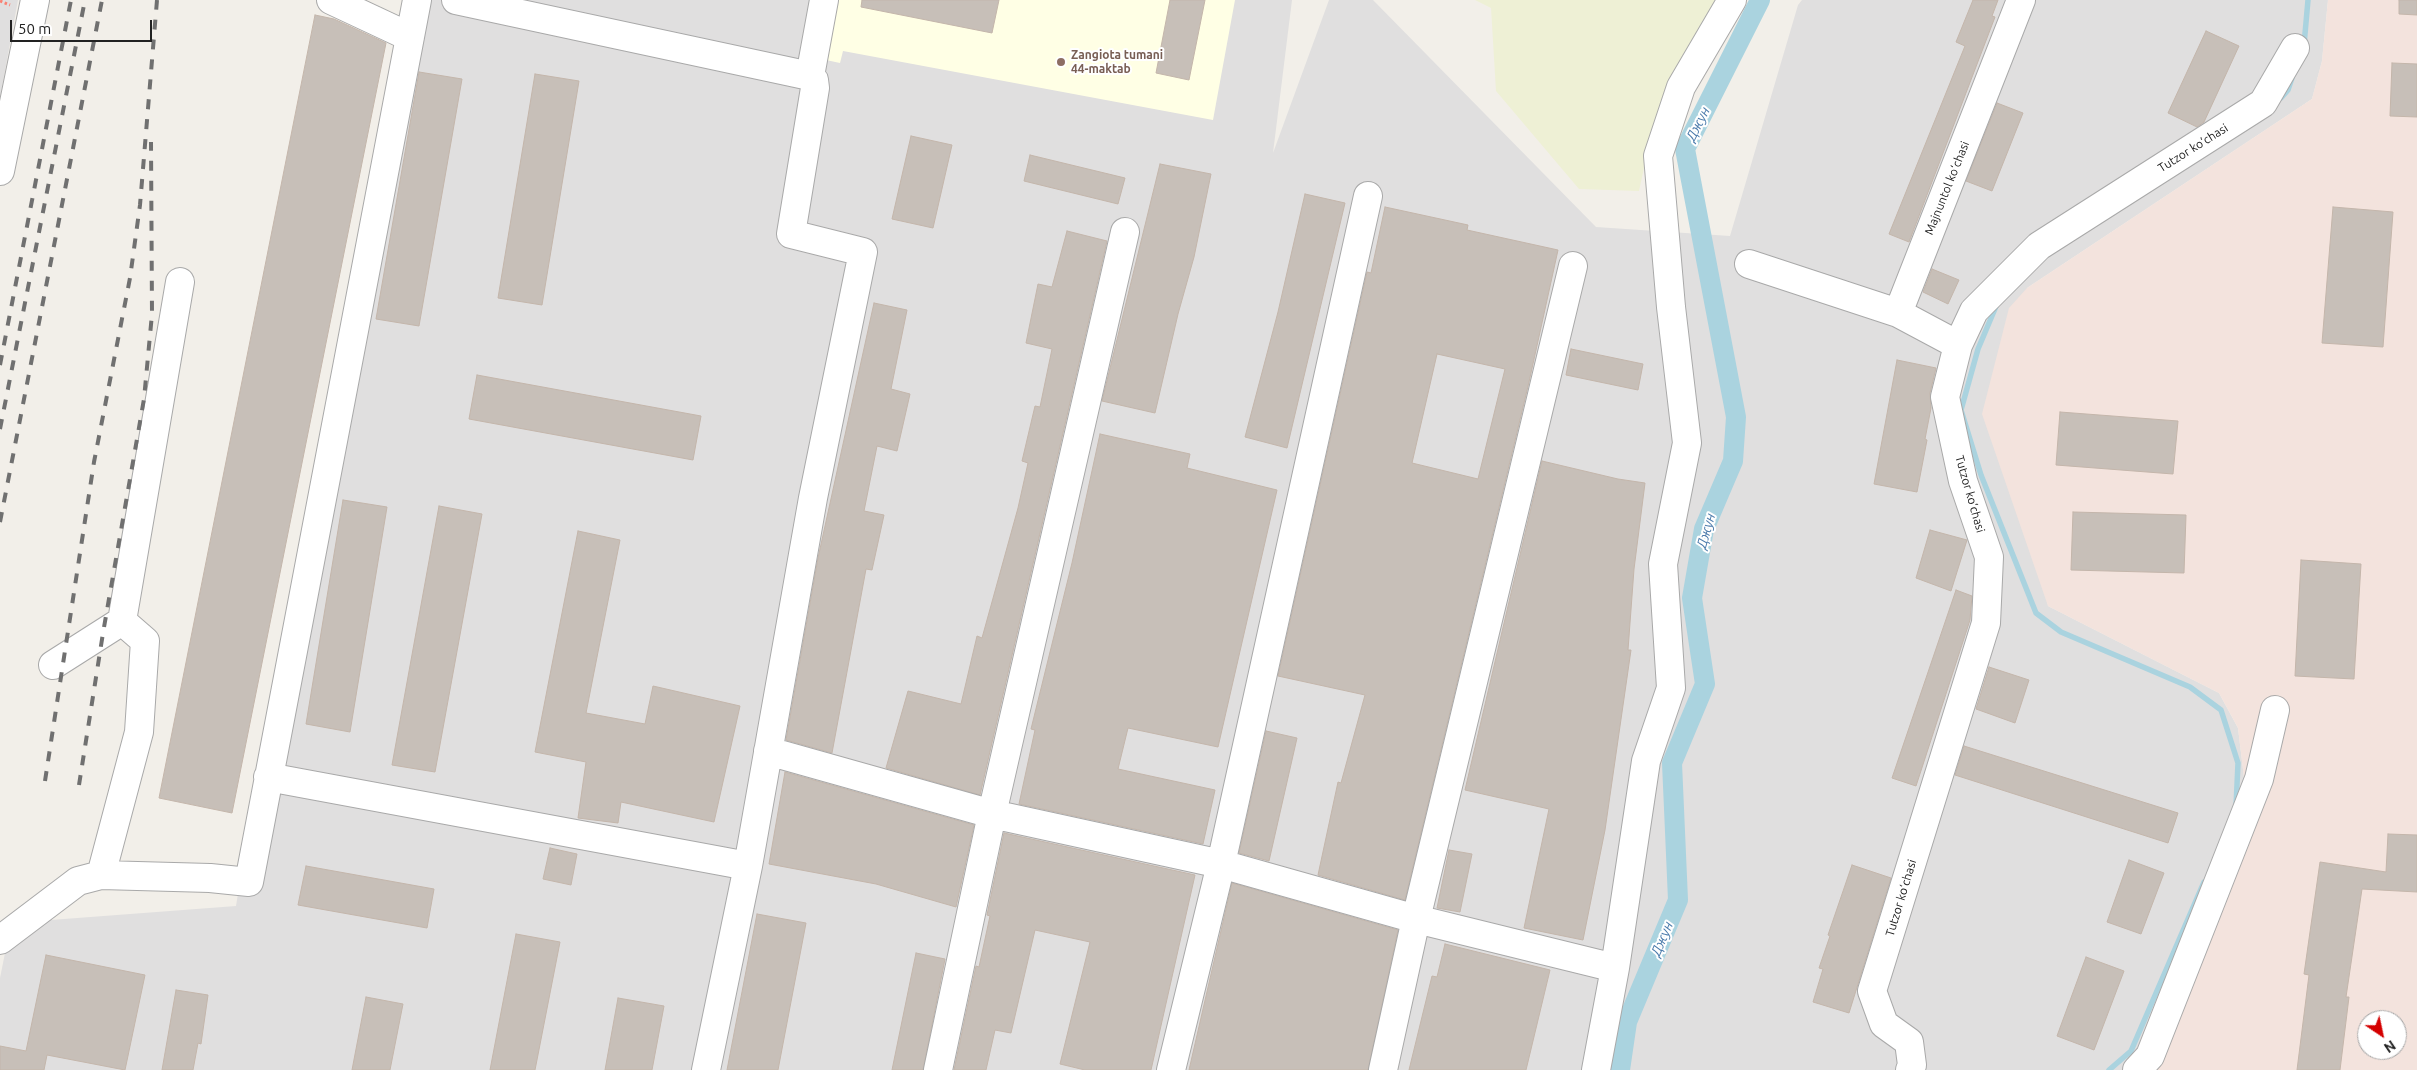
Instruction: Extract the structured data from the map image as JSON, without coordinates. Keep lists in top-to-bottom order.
{
  "streets": {
    "street": ["Tutzor ko‘chasi", "Majnuntol ko‘chasi"]
  },
  "water": ["Джун"],
  "places": ["Zangiota tumani 44-maktab"],
  "scale_bar": "50 m",
  "north": "bottom right"
}
